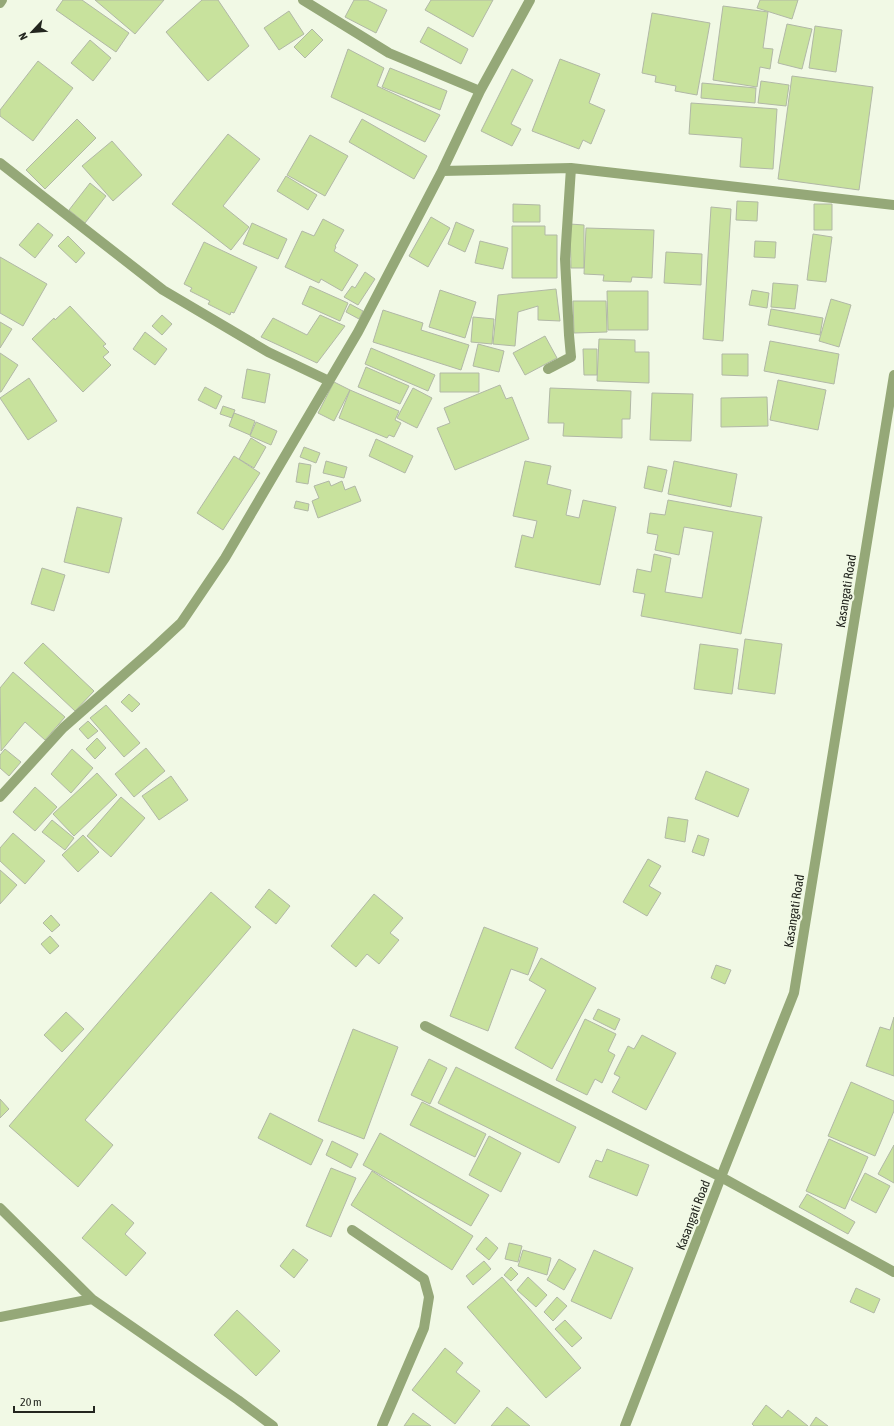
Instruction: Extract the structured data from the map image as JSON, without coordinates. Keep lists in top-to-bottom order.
{
  "streets": {
    "street": ["Kasangati Road"]
  },
  "scale_bar": "20 m",
  "north": "bottom left"
}
